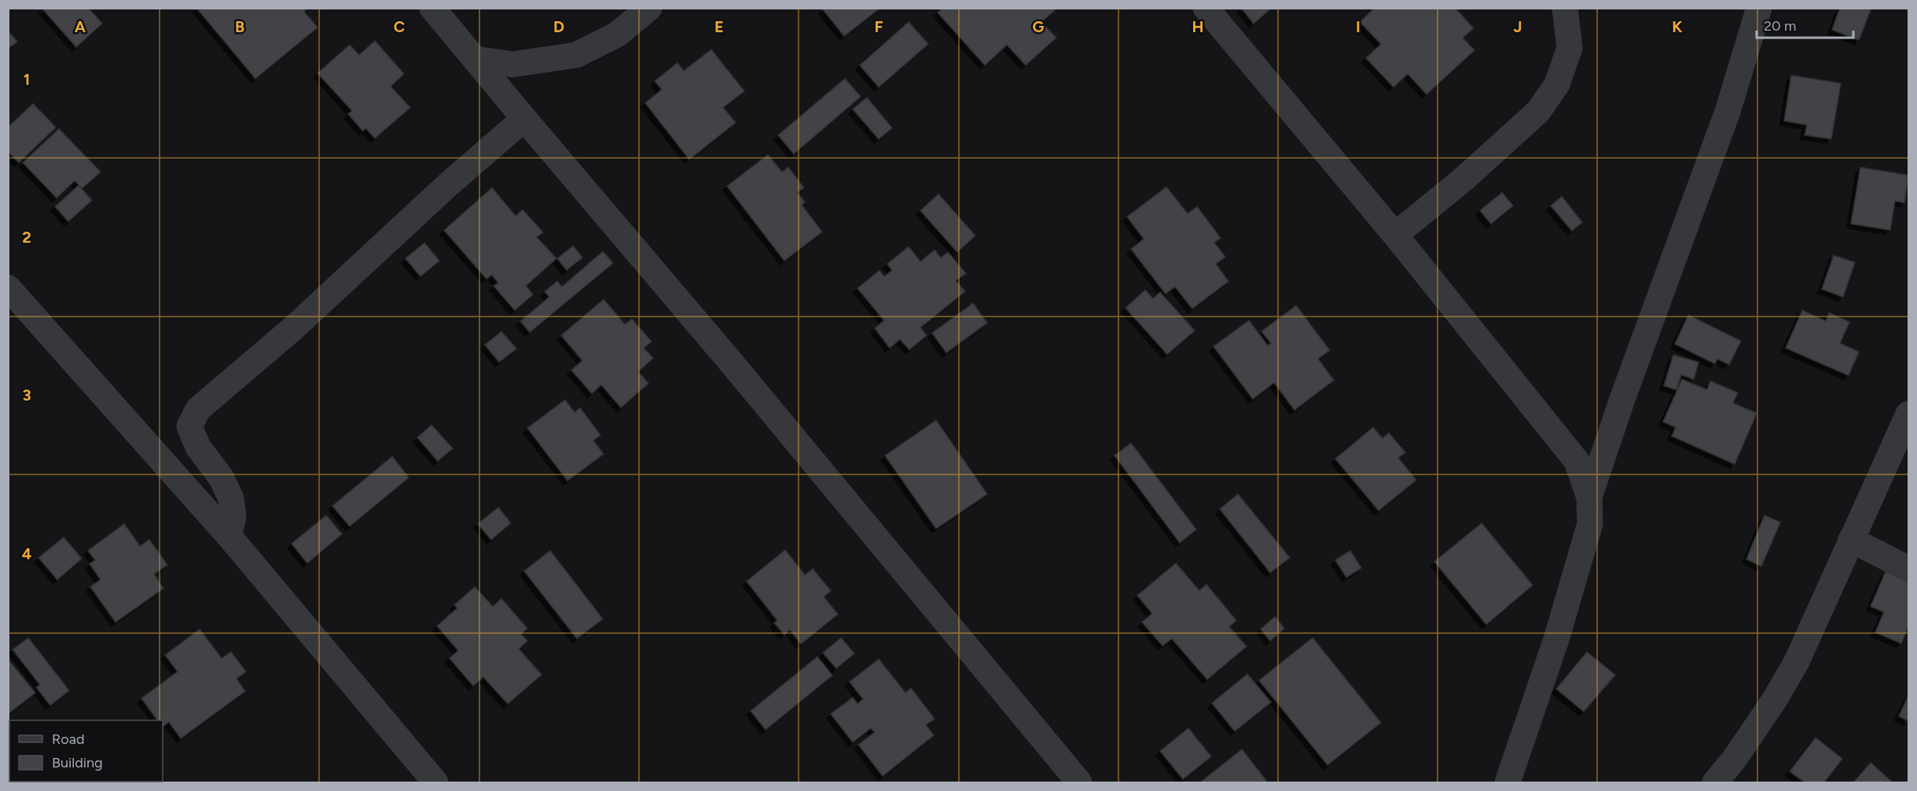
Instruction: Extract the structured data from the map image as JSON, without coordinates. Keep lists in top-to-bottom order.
{
  "legend": ["Road", "Building"],
  "scale_bar": "20 m",
  "grid": {
    "columns": [
      "A",
      "B",
      "C",
      "D",
      "E",
      "F",
      "G",
      "H",
      "I",
      "J",
      "K"
    ],
    "rows": [
      "1",
      "2",
      "3",
      "4"
    ]
  }
}
